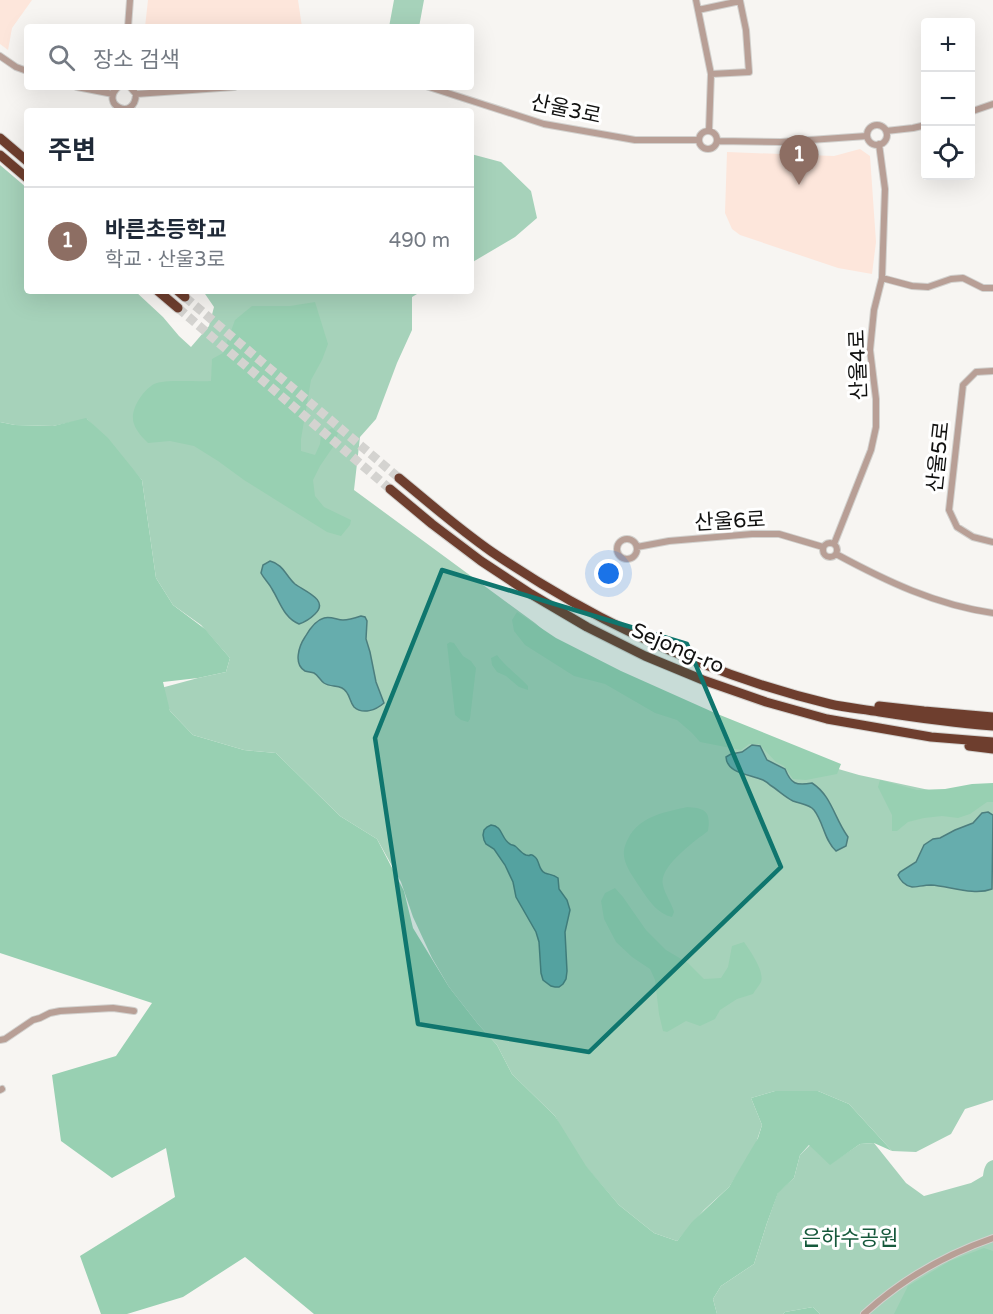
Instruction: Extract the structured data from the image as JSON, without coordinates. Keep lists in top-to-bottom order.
{
  "streets": {
    "highway": ["Sejong-ro"],
    "street": [
      "산울3로",
      "산울4로",
      "산울5로",
      "산울6로"
    ]
  },
  "crossings": [
    ["산울4로", "산울6로"]
  ],
  "parks": ["은하수공원"],
  "page": {
    "map_buttons": ["+", "−"],
    "search": "장소 검색",
    "heading": "주변",
    "pins": "1",
    "list": [
      {
        "mark": "1",
        "name": "바른초등학교",
        "note": "학교 · 산울3로",
        "value": "490 m"
      }
    ]
  }
}
